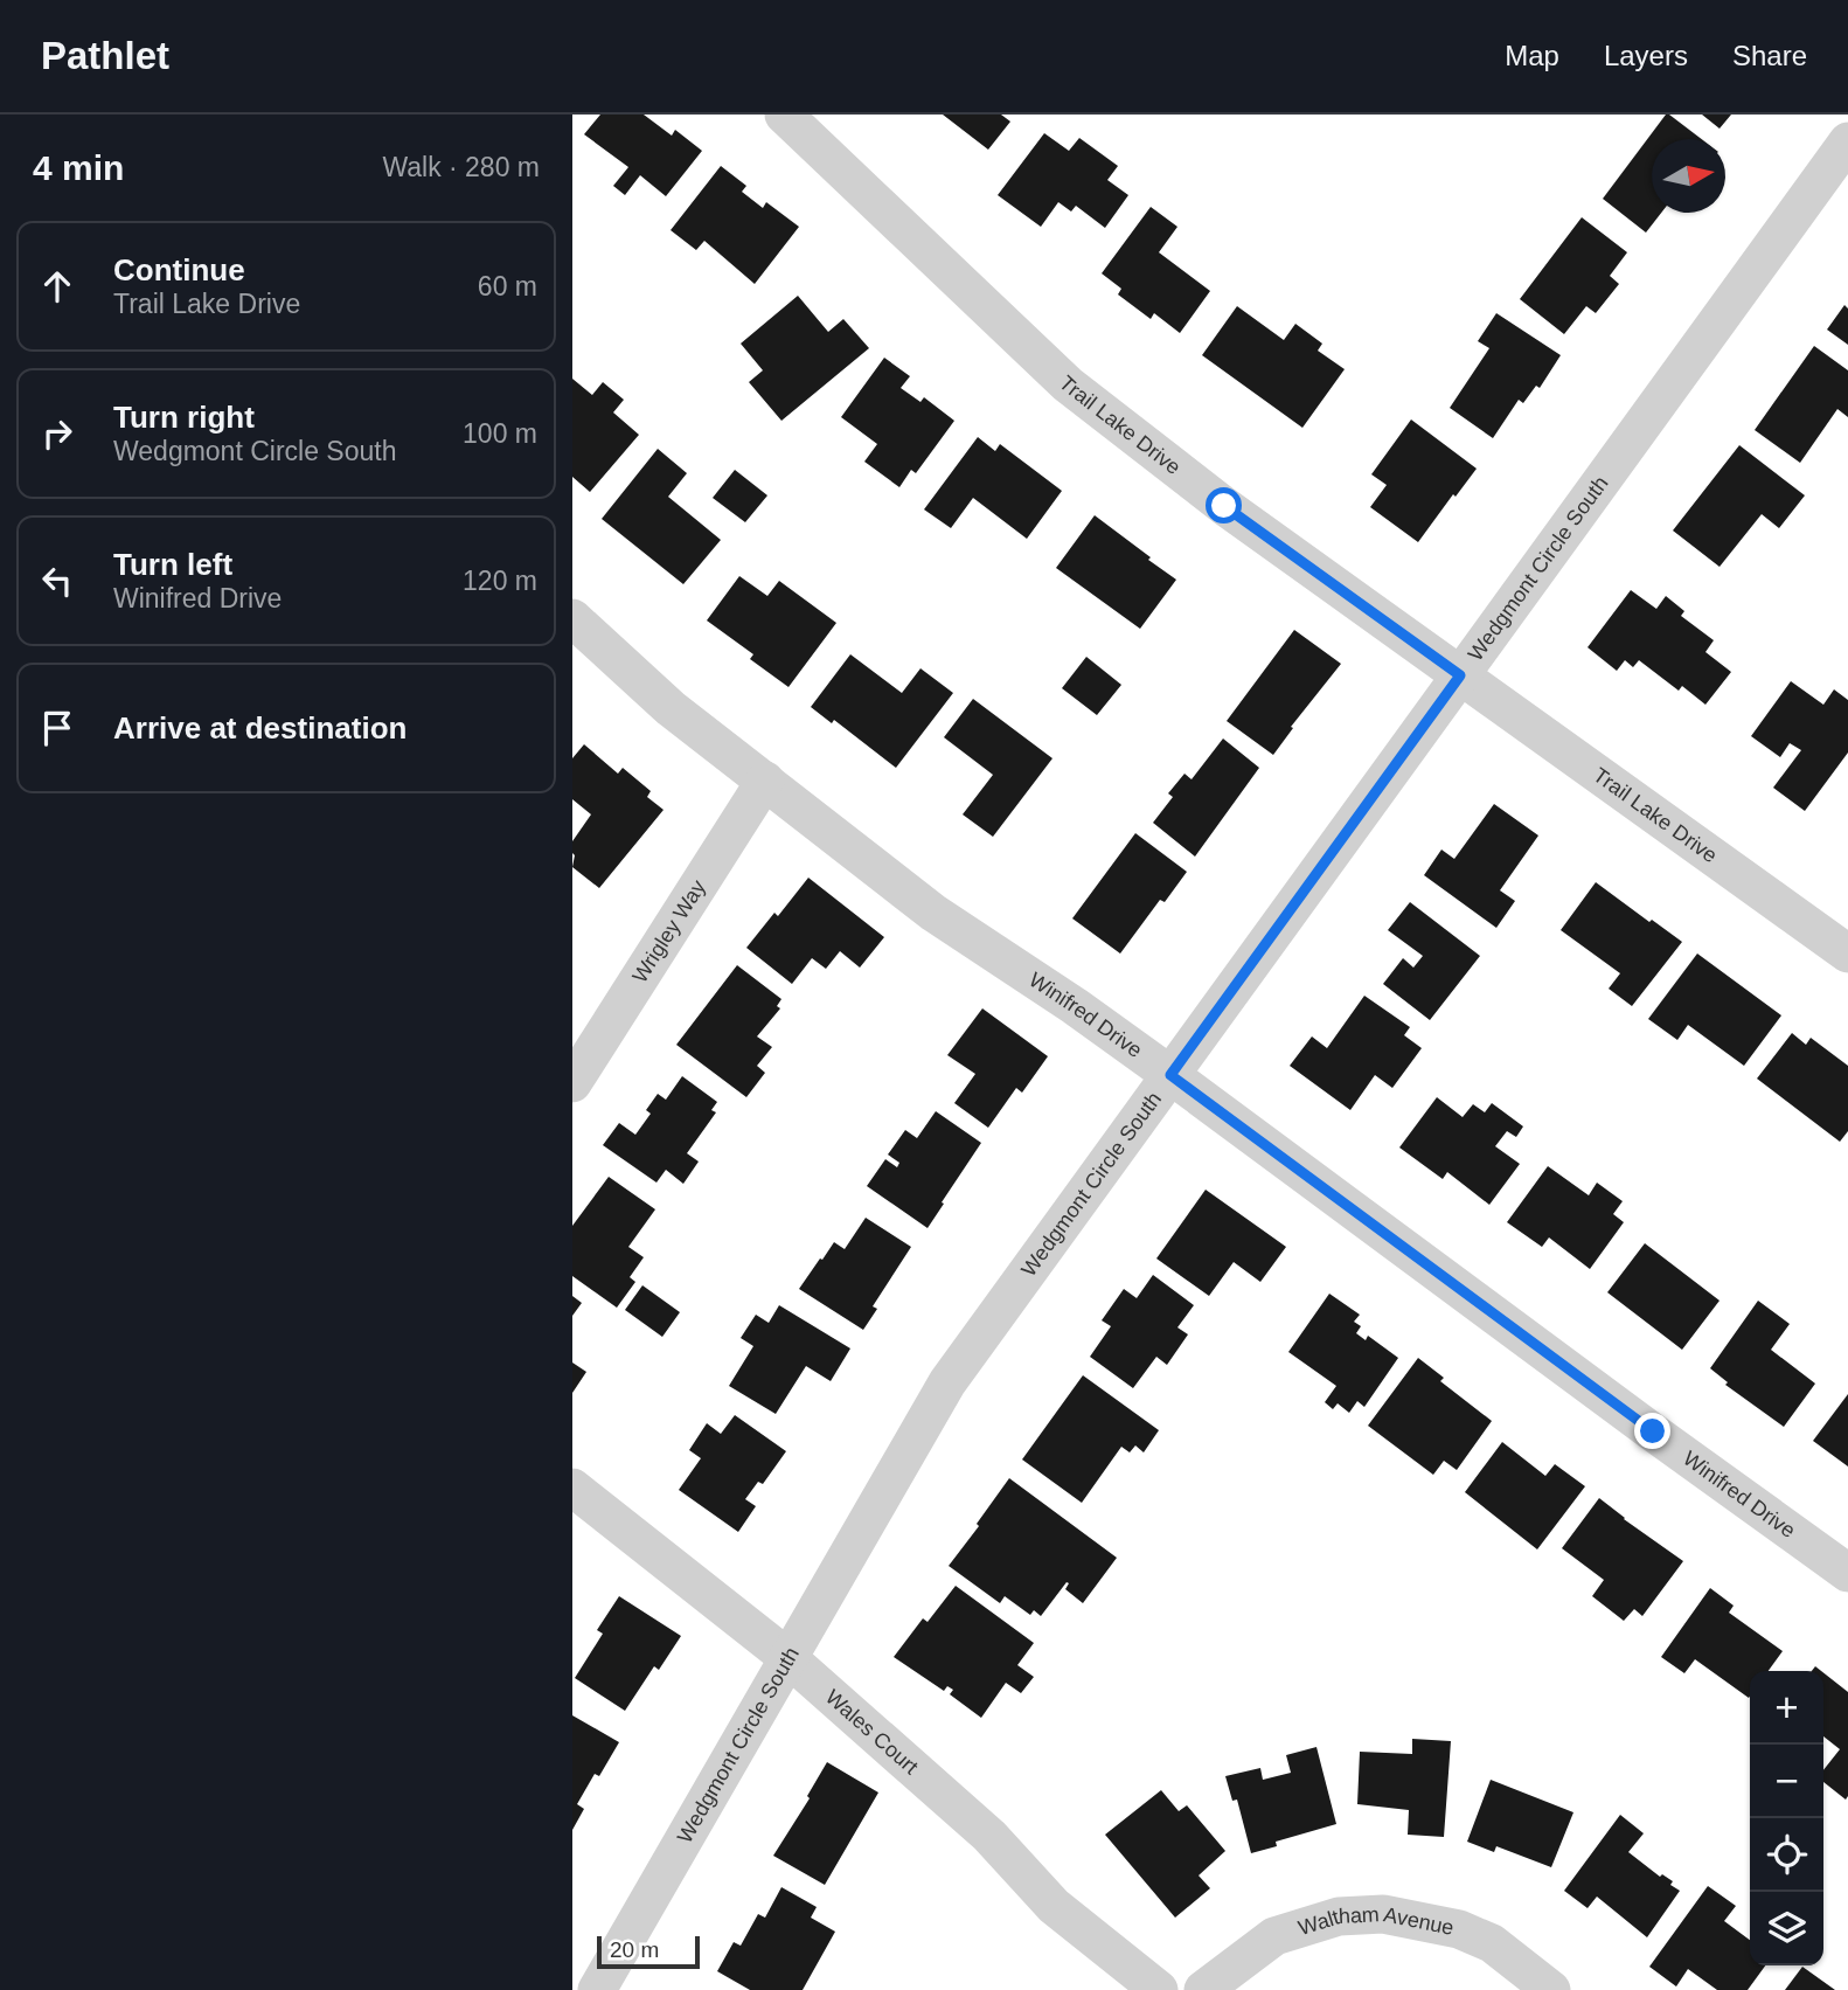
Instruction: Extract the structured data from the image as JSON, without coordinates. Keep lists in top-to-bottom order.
{
  "streets": {
    "street": [
      "Trail Lake Drive",
      "Wedgmont Circle South",
      "Wrigley Way",
      "Winifred Drive",
      "Wales Court",
      "Waltham Avenue"
    ]
  },
  "crossings": [
    ["Trail Lake Drive", "Wedgmont Circle South"],
    ["Wedgmont Circle South", "Winifred Drive"],
    ["Wedgmont Circle South", "Wales Court"],
    ["Wrigley Way", "Winifred Drive"]
  ],
  "scale_bar": "20 m",
  "north": "right",
  "page": {
    "header": "Pathlet",
    "nav": ["Map", "Layers", "Share"],
    "heading": ["4 min", "Walk · 280 m"],
    "list": [
      ["Continue", "Trail Lake Drive", "60 m"],
      ["Turn right", "Wedgmont Circle South", "100 m"],
      ["Turn left", "Winifred Drive", "120 m"],
      "Arrive at destination"
    ],
    "map_buttons": ["+", "−"],
    "scale": "20 m"
  }
}
